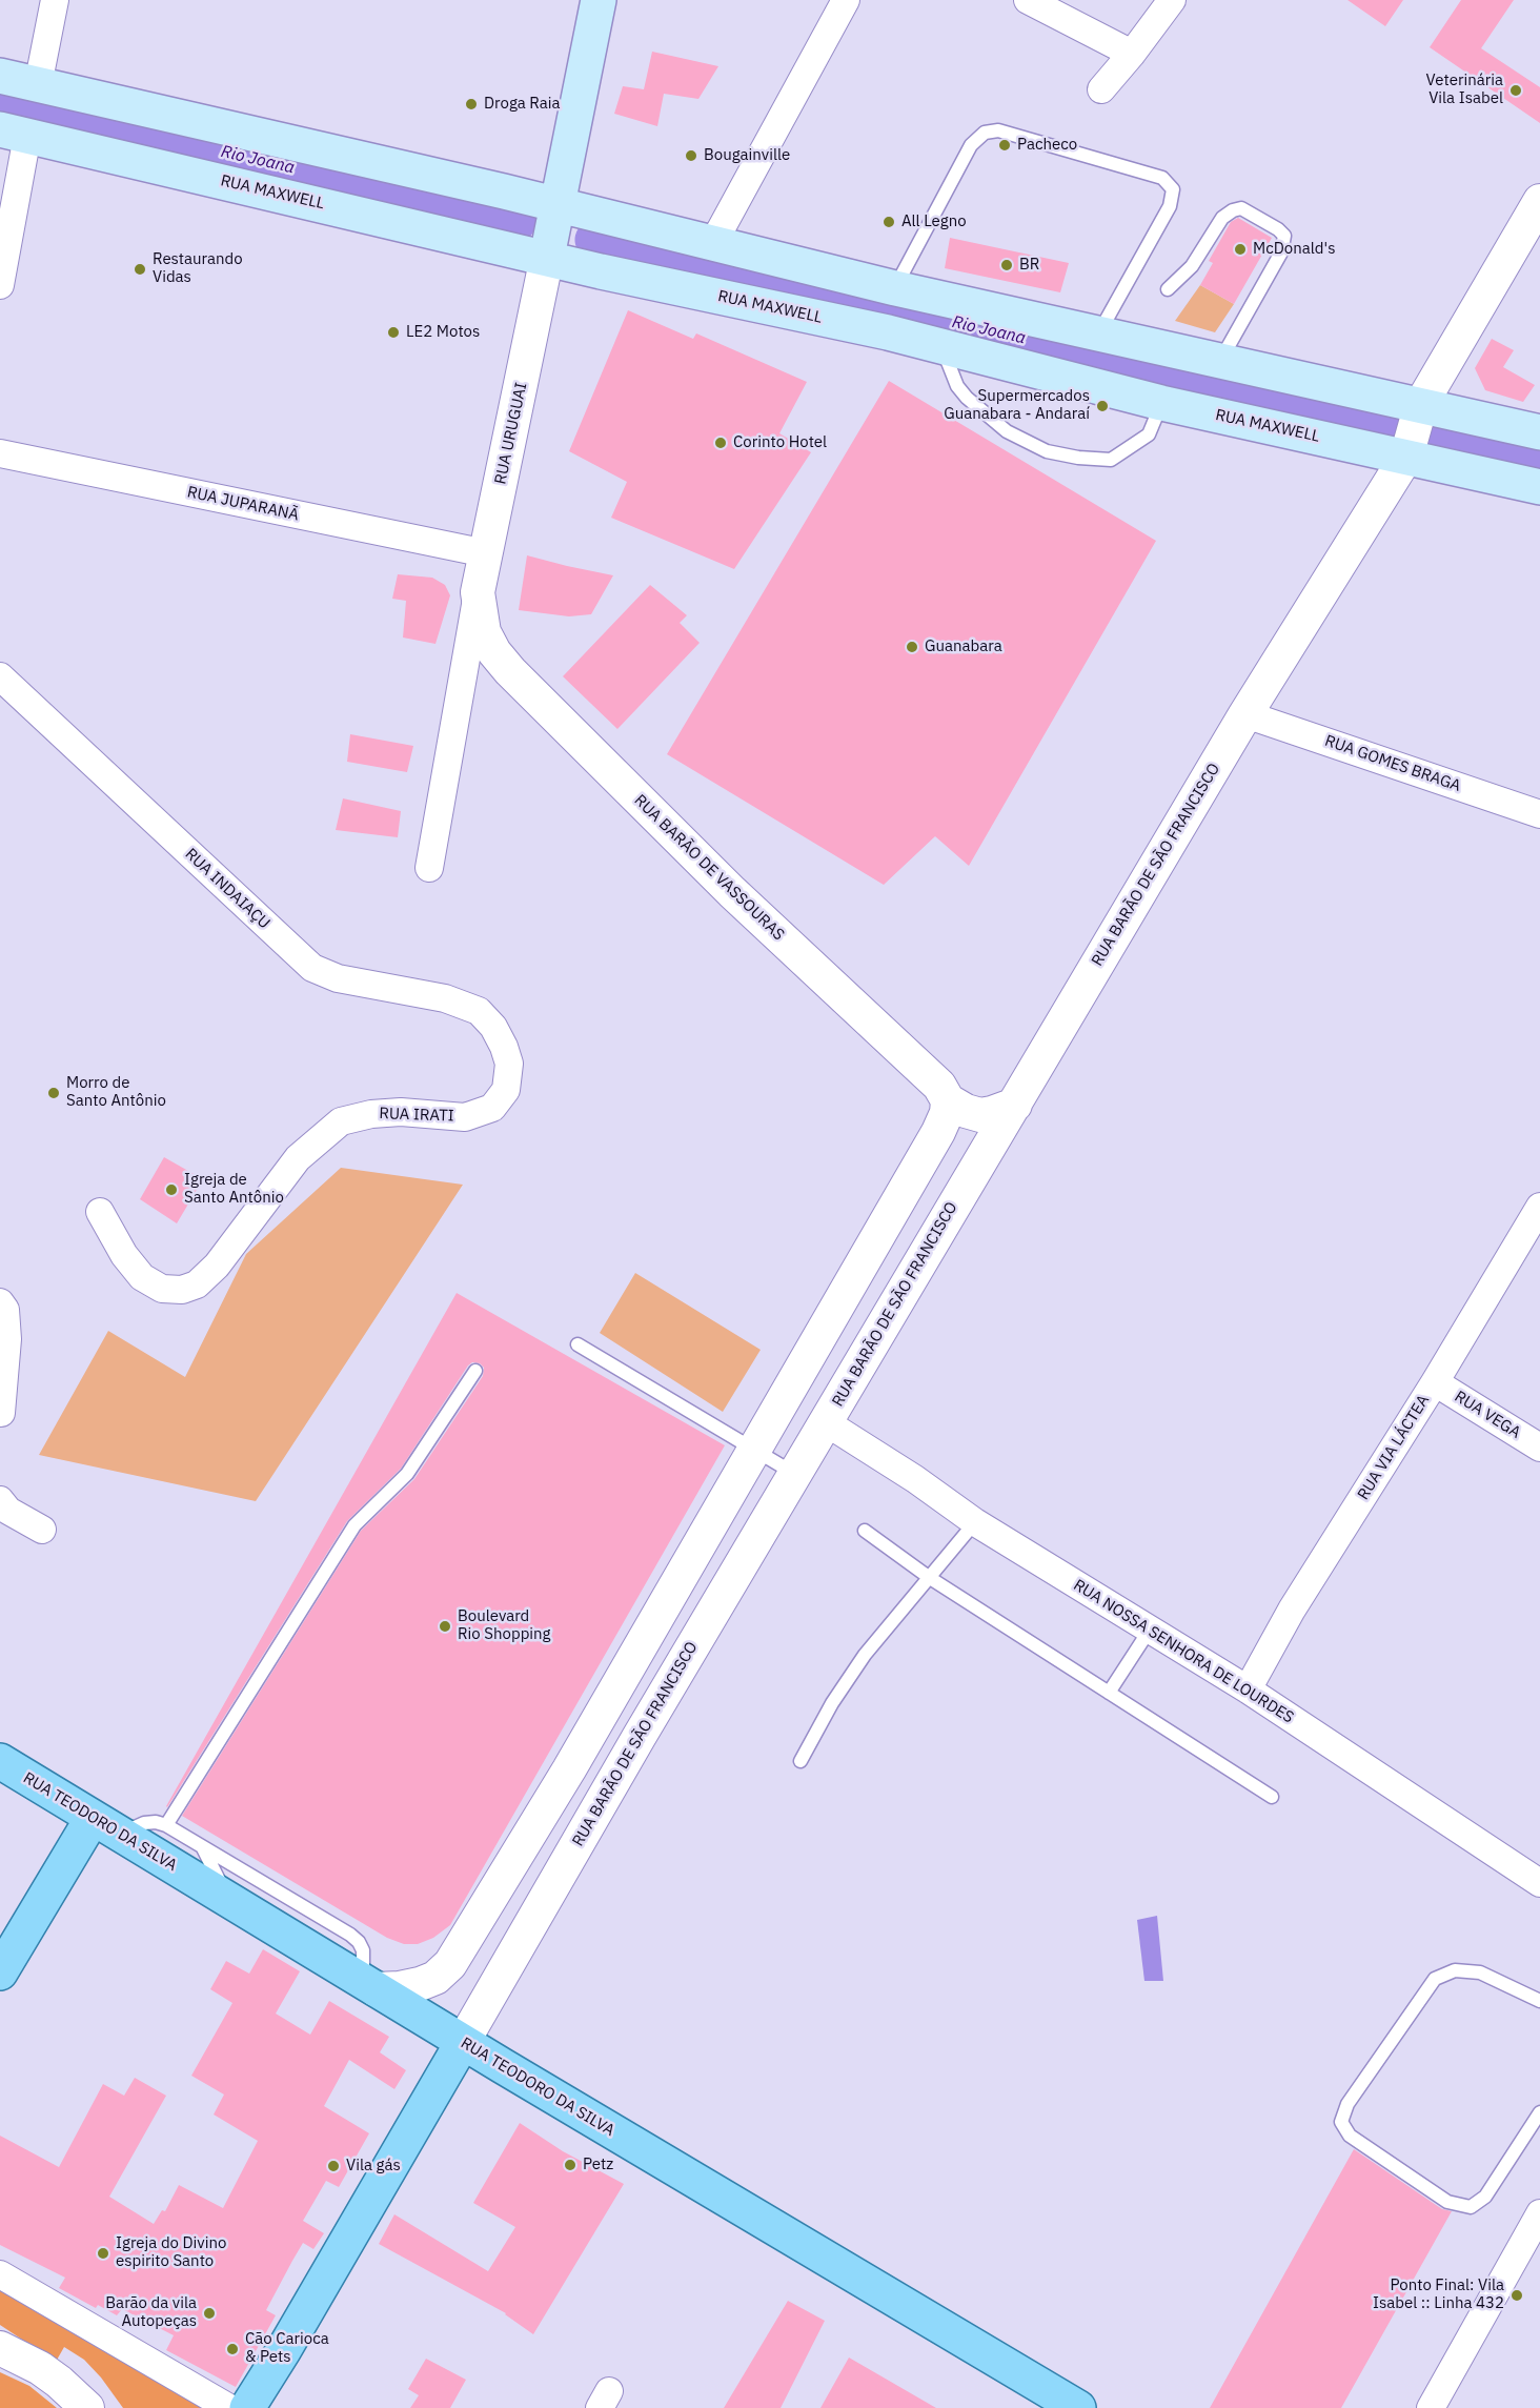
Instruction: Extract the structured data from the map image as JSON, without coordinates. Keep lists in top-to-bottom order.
{
  "streets": {
    "main road": [
      "RUA MAXWELL",
      "RUA URUGUAI",
      "RUA BARÃO DE SÃO FRANCISCO",
      "RUA TEODORO DA SILVA"
    ],
    "street": [
      "RUA JUPARANÃ",
      "RUA GOMES BRAGA",
      "RUA BARÃO DE VASSOURAS",
      "RUA INDAIAÇU",
      "RUA IRATI",
      "RUA VEGA",
      "RUA VIA LÁCTEA",
      "RUA NOSSA SENHORA DE LOURDES"
    ]
  },
  "crossings": [
    ["RUA MAXWELL", "RUA URUGUAI"],
    ["RUA MAXWELL", "RUA BARÃO DE SÃO FRANCISCO"],
    ["RUA URUGUAI", "RUA JUPARANÃ"],
    ["RUA URUGUAI", "RUA BARÃO DE VASSOURAS"],
    ["RUA GOMES BRAGA", "RUA BARÃO DE SÃO FRANCISCO"],
    ["RUA BARÃO DE SÃO FRANCISCO", "RUA NOSSA SENHORA DE LOURDES"],
    ["RUA BARÃO DE SÃO FRANCISCO", "RUA TEODORO DA SILVA"],
    ["RUA INDAIAÇU", "RUA IRATI"],
    ["RUA VEGA", "RUA VIA LÁCTEA"],
    ["RUA VIA LÁCTEA", "RUA NOSSA SENHORA DE LOURDES"]
  ],
  "water": ["Rio Joana"],
  "places": [
    "Veterinária Vila Isabel",
    "Droga Raia",
    "Pacheco",
    "Bougainville",
    "All Legno",
    "McDonald's",
    "BR",
    "Restaurando Vidas",
    "LE2 Motos",
    "Supermercados Guanabara - Andaraí",
    "Corinto Hotel",
    "Guanabara",
    "Morro de Santo Antônio",
    "Igreja de Santo Antônio",
    "Boulevard Rio Shopping",
    "Petz",
    "Vila gás",
    "Igreja do Divino espirito Santo",
    "Ponto Final: Vila Isabel :: Linha 432",
    "Barão da vila Autopeças",
    "Cão Carioca & Pets"
  ]
}
